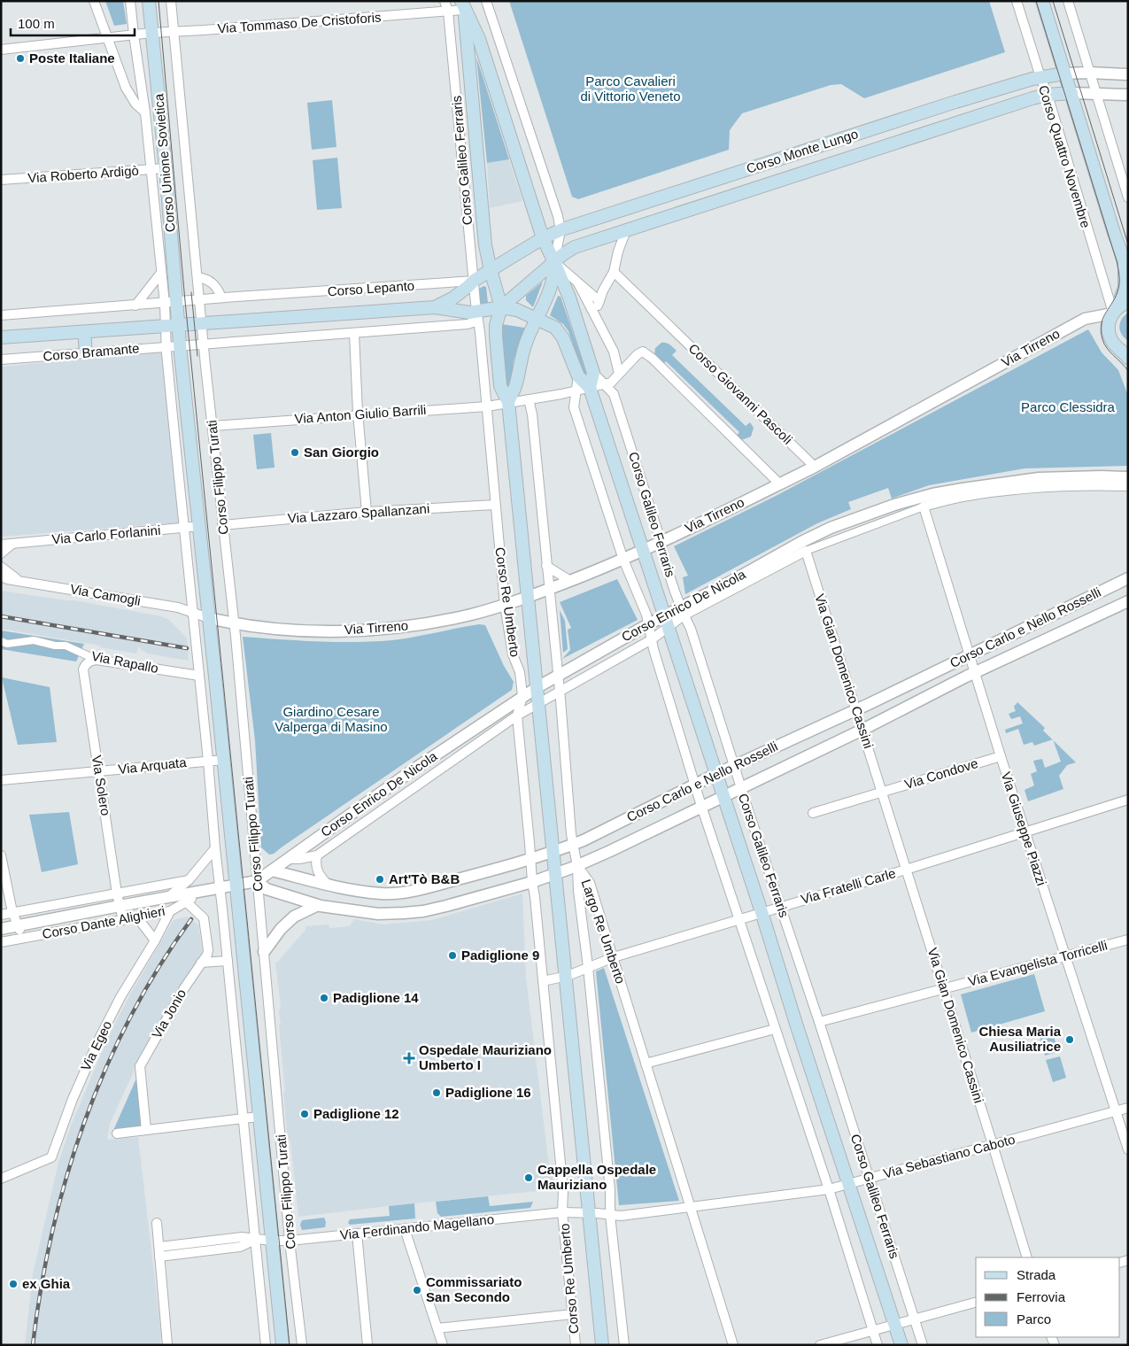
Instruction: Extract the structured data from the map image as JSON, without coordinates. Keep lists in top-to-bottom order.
{
  "streets": {
    "main road": [
      "Corso Monte Lungo",
      "Corso Quattro Novembre",
      "Corso Galileo Ferraris",
      "Corso Unione Sovietica",
      "Corso Lepanto",
      "Corso Bramante",
      "Corso Filippo Turati",
      "Corso Re Umberto"
    ],
    "street": [
      "Via Tommaso De Cristoforis",
      "Via Roberto Ardigò",
      "Via Tirreno",
      "Corso Giovanni Pascoli",
      "Via Anton Giulio Barrili",
      "Via Lazzaro Spallanzani",
      "Via Carlo Forlanini",
      "Via Camogli",
      "Corso Enrico De Nicola",
      "Corso Carlo e Nello Rosselli",
      "Via Rapallo",
      "Via Gian Domenico Cassini",
      "Via Arquata",
      "Via Condove",
      "Via Solero",
      "Via Giuseppe Piazzi",
      "Via Fratelli Carle",
      "Corso Dante Alighieri",
      "Largo Re Umberto",
      "Via Evangelista Torricelli",
      "Via Jonio",
      "Via Egeo",
      "Via Sebastiano Caboto",
      "Via Ferdinando Magellano"
    ]
  },
  "crossings": [
    ["Via Tommaso De Cristoforis", "Corso Galileo Ferraris"],
    ["Via Tommaso De Cristoforis", "Corso Unione Sovietica"],
    ["Corso Monte Lungo", "Corso Quattro Novembre"],
    ["Corso Monte Lungo", "Corso Galileo Ferraris"],
    ["Corso Monte Lungo", "Corso Lepanto"],
    ["Corso Quattro Novembre", "Via Tirreno"],
    ["Corso Galileo Ferraris", "Corso Lepanto"],
    ["Corso Galileo Ferraris", "Via Tirreno"],
    ["Corso Galileo Ferraris", "Via Anton Giulio Barrili"],
    ["Corso Galileo Ferraris", "Corso Re Umberto"],
    ["Corso Galileo Ferraris", "Corso Enrico De Nicola"],
    ["Corso Galileo Ferraris", "Corso Carlo e Nello Rosselli"],
    ["Corso Galileo Ferraris", "Via Fratelli Carle"],
    ["Corso Galileo Ferraris", "Via Evangelista Torricelli"],
    ["Corso Galileo Ferraris", "Via Sebastiano Caboto"],
    ["Corso Unione Sovietica", "Via Roberto Ardigò"],
    ["Corso Unione Sovietica", "Corso Lepanto"],
    ["Corso Unione Sovietica", "Corso Bramante"],
    ["Corso Unione Sovietica", "Corso Filippo Turati"],
    ["Corso Lepanto", "Corso Bramante"],
    ["Corso Lepanto", "Corso Filippo Turati"],
    ["Corso Lepanto", "Corso Re Umberto"],
    ["Via Tirreno", "Corso Giovanni Pascoli"],
    ["Via Tirreno", "Corso Filippo Turati"],
    ["Via Tirreno", "Via Camogli"],
    ["Via Tirreno", "Corso Re Umberto"],
    ["Corso Bramante", "Corso Filippo Turati"],
    ["Via Anton Giulio Barrili", "Corso Filippo Turati"],
    ["Via Anton Giulio Barrili", "Corso Re Umberto"],
    ["Corso Filippo Turati", "Via Lazzaro Spallanzani"],
    ["Corso Filippo Turati", "Via Carlo Forlanini"],
    ["Corso Filippo Turati", "Corso Carlo e Nello Rosselli"],
    ["Corso Filippo Turati", "Via Arquata"],
    ["Corso Filippo Turati", "Corso Dante Alighieri"],
    ["Corso Filippo Turati", "Via Ferdinando Magellano"],
    ["Via Lazzaro Spallanzani", "Corso Re Umberto"],
    ["Corso Re Umberto", "Corso Enrico De Nicola"],
    ["Corso Re Umberto", "Corso Carlo e Nello Rosselli"],
    ["Corso Re Umberto", "Via Ferdinando Magellano"],
    ["Corso Enrico De Nicola", "Corso Carlo e Nello Rosselli"],
    ["Corso Enrico De Nicola", "Via Gian Domenico Cassini"],
    ["Corso Enrico De Nicola", "Via Giuseppe Piazzi"],
    ["Corso Carlo e Nello Rosselli", "Via Gian Domenico Cassini"],
    ["Corso Carlo e Nello Rosselli", "Via Giuseppe Piazzi"],
    ["Corso Carlo e Nello Rosselli", "Largo Re Umberto"],
    ["Via Rapallo", "Via Solero"],
    ["Via Gian Domenico Cassini", "Via Condove"],
    ["Via Gian Domenico Cassini", "Via Fratelli Carle"],
    ["Via Gian Domenico Cassini", "Via Evangelista Torricelli"],
    ["Via Gian Domenico Cassini", "Via Sebastiano Caboto"],
    ["Via Arquata", "Via Solero"],
    ["Via Condove", "Via Giuseppe Piazzi"],
    ["Via Solero", "Corso Dante Alighieri"],
    ["Via Giuseppe Piazzi", "Via Fratelli Carle"],
    ["Via Giuseppe Piazzi", "Via Evangelista Torricelli"],
    ["Via Giuseppe Piazzi", "Via Sebastiano Caboto"],
    ["Via Fratelli Carle", "Largo Re Umberto"],
    ["Corso Dante Alighieri", "Via Jonio"],
    ["Corso Dante Alighieri", "Via Egeo"],
    ["Largo Re Umberto", "Via Sebastiano Caboto"]
  ],
  "parks": ["Parco Cavalieri di Vittorio Veneto", "Parco Clessidra", "Giardino Cesare Valperga di Masino"],
  "places": {
    "other": [
      "Poste Italiane",
      "San Giorgio",
      "Art'Tò B&B",
      "Padiglione 9",
      "Padiglione 14",
      "Chiesa Maria Ausiliatrice",
      "Padiglione 16",
      "Padiglione 12",
      "Cappella Ospedale Mauriziano",
      "ex Ghia",
      "Commissariato San Secondo"
    ],
    "health": ["Ospedale Mauriziano Umberto I"]
  },
  "legend": ["Strada", "Ferrovia", "Parco"],
  "scale_bar": "100 m"
}
